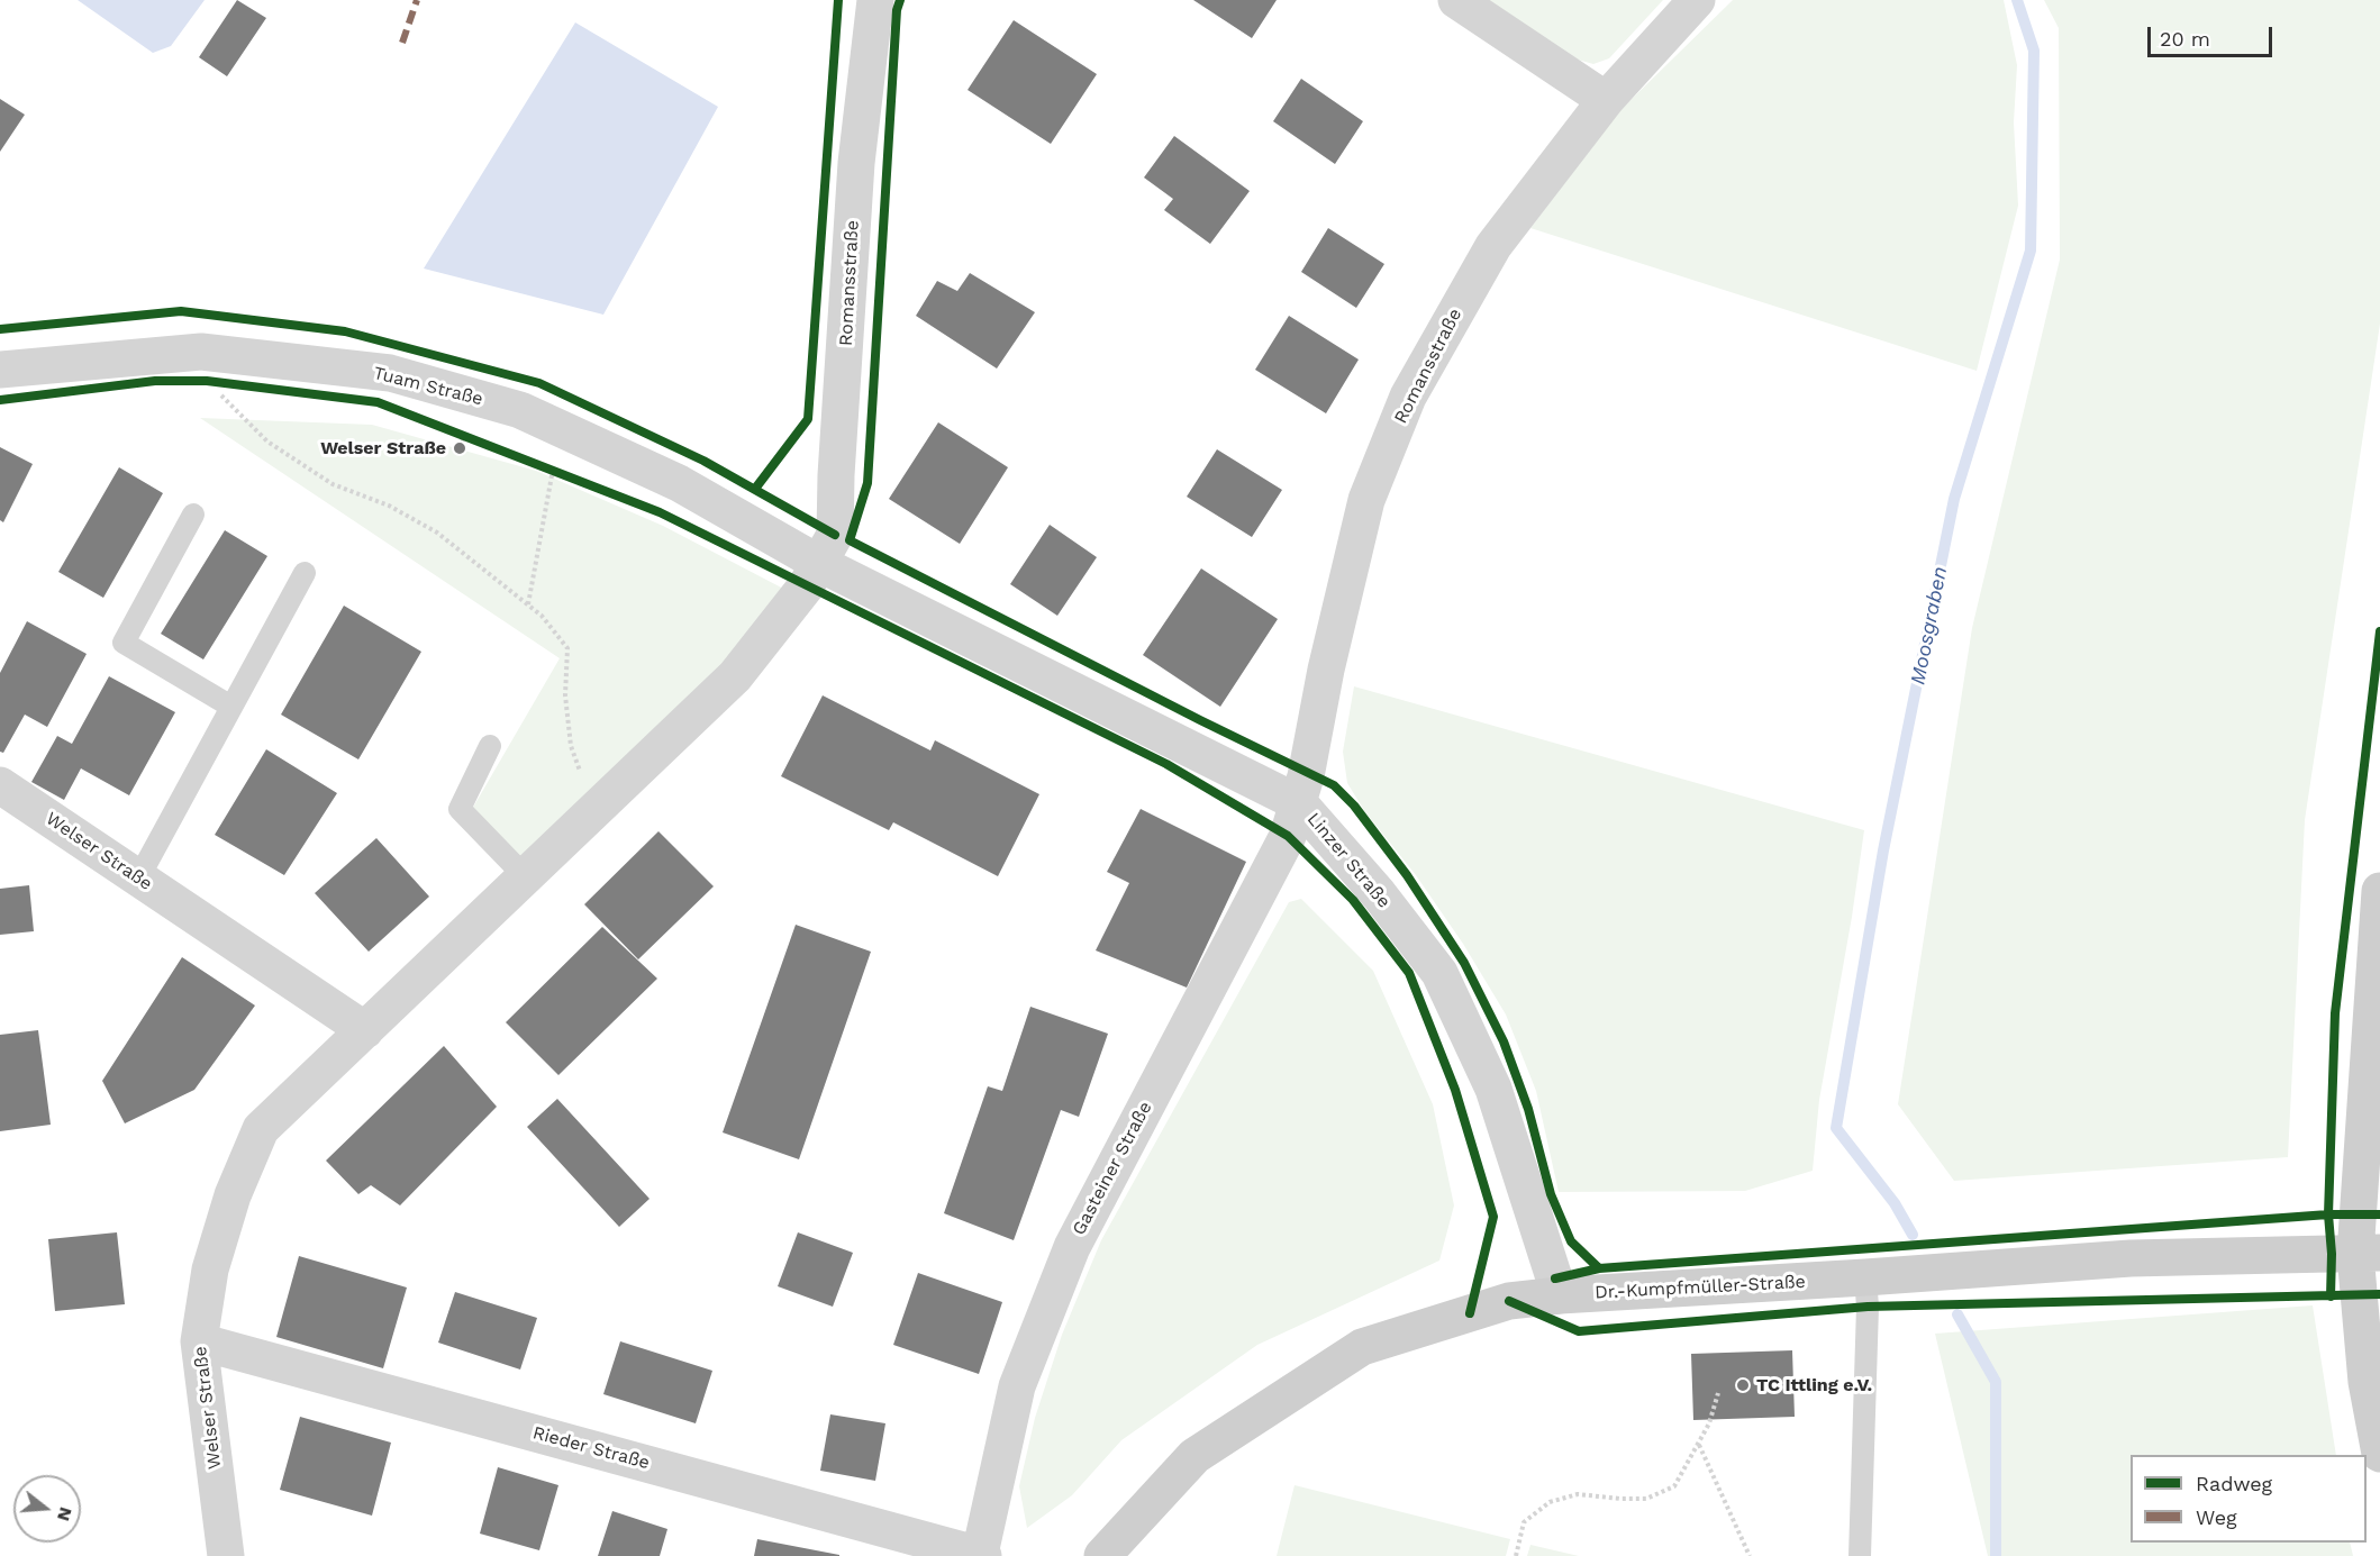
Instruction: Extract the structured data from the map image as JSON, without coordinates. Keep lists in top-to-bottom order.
{
  "streets": {
    "street": [
      "Romansstraße",
      "Tuam Straße",
      "Welser Straße",
      "Linzer Straße",
      "Gasteiner Straße",
      "Dr.-Kumpfmüller-Straße",
      "Rieder Straße"
    ]
  },
  "crossings": [
    ["Romansstraße", "Tuam Straße"],
    ["Romansstraße", "Welser Straße"],
    ["Romansstraße", "Linzer Straße"],
    ["Romansstraße", "Gasteiner Straße"],
    ["Tuam Straße", "Welser Straße"],
    ["Tuam Straße", "Linzer Straße"],
    ["Welser Straße", "Linzer Straße"],
    ["Welser Straße", "Rieder Straße"],
    ["Linzer Straße", "Gasteiner Straße"],
    ["Linzer Straße", "Dr.-Kumpfmüller-Straße"],
    ["Gasteiner Straße", "Rieder Straße"]
  ],
  "water": ["Moosgraben"],
  "places": ["Welser Straße", "TC Ittling e.V."],
  "legend": ["Radweg", "Weg"],
  "scale_bar": "20 m",
  "north": "right"
}
